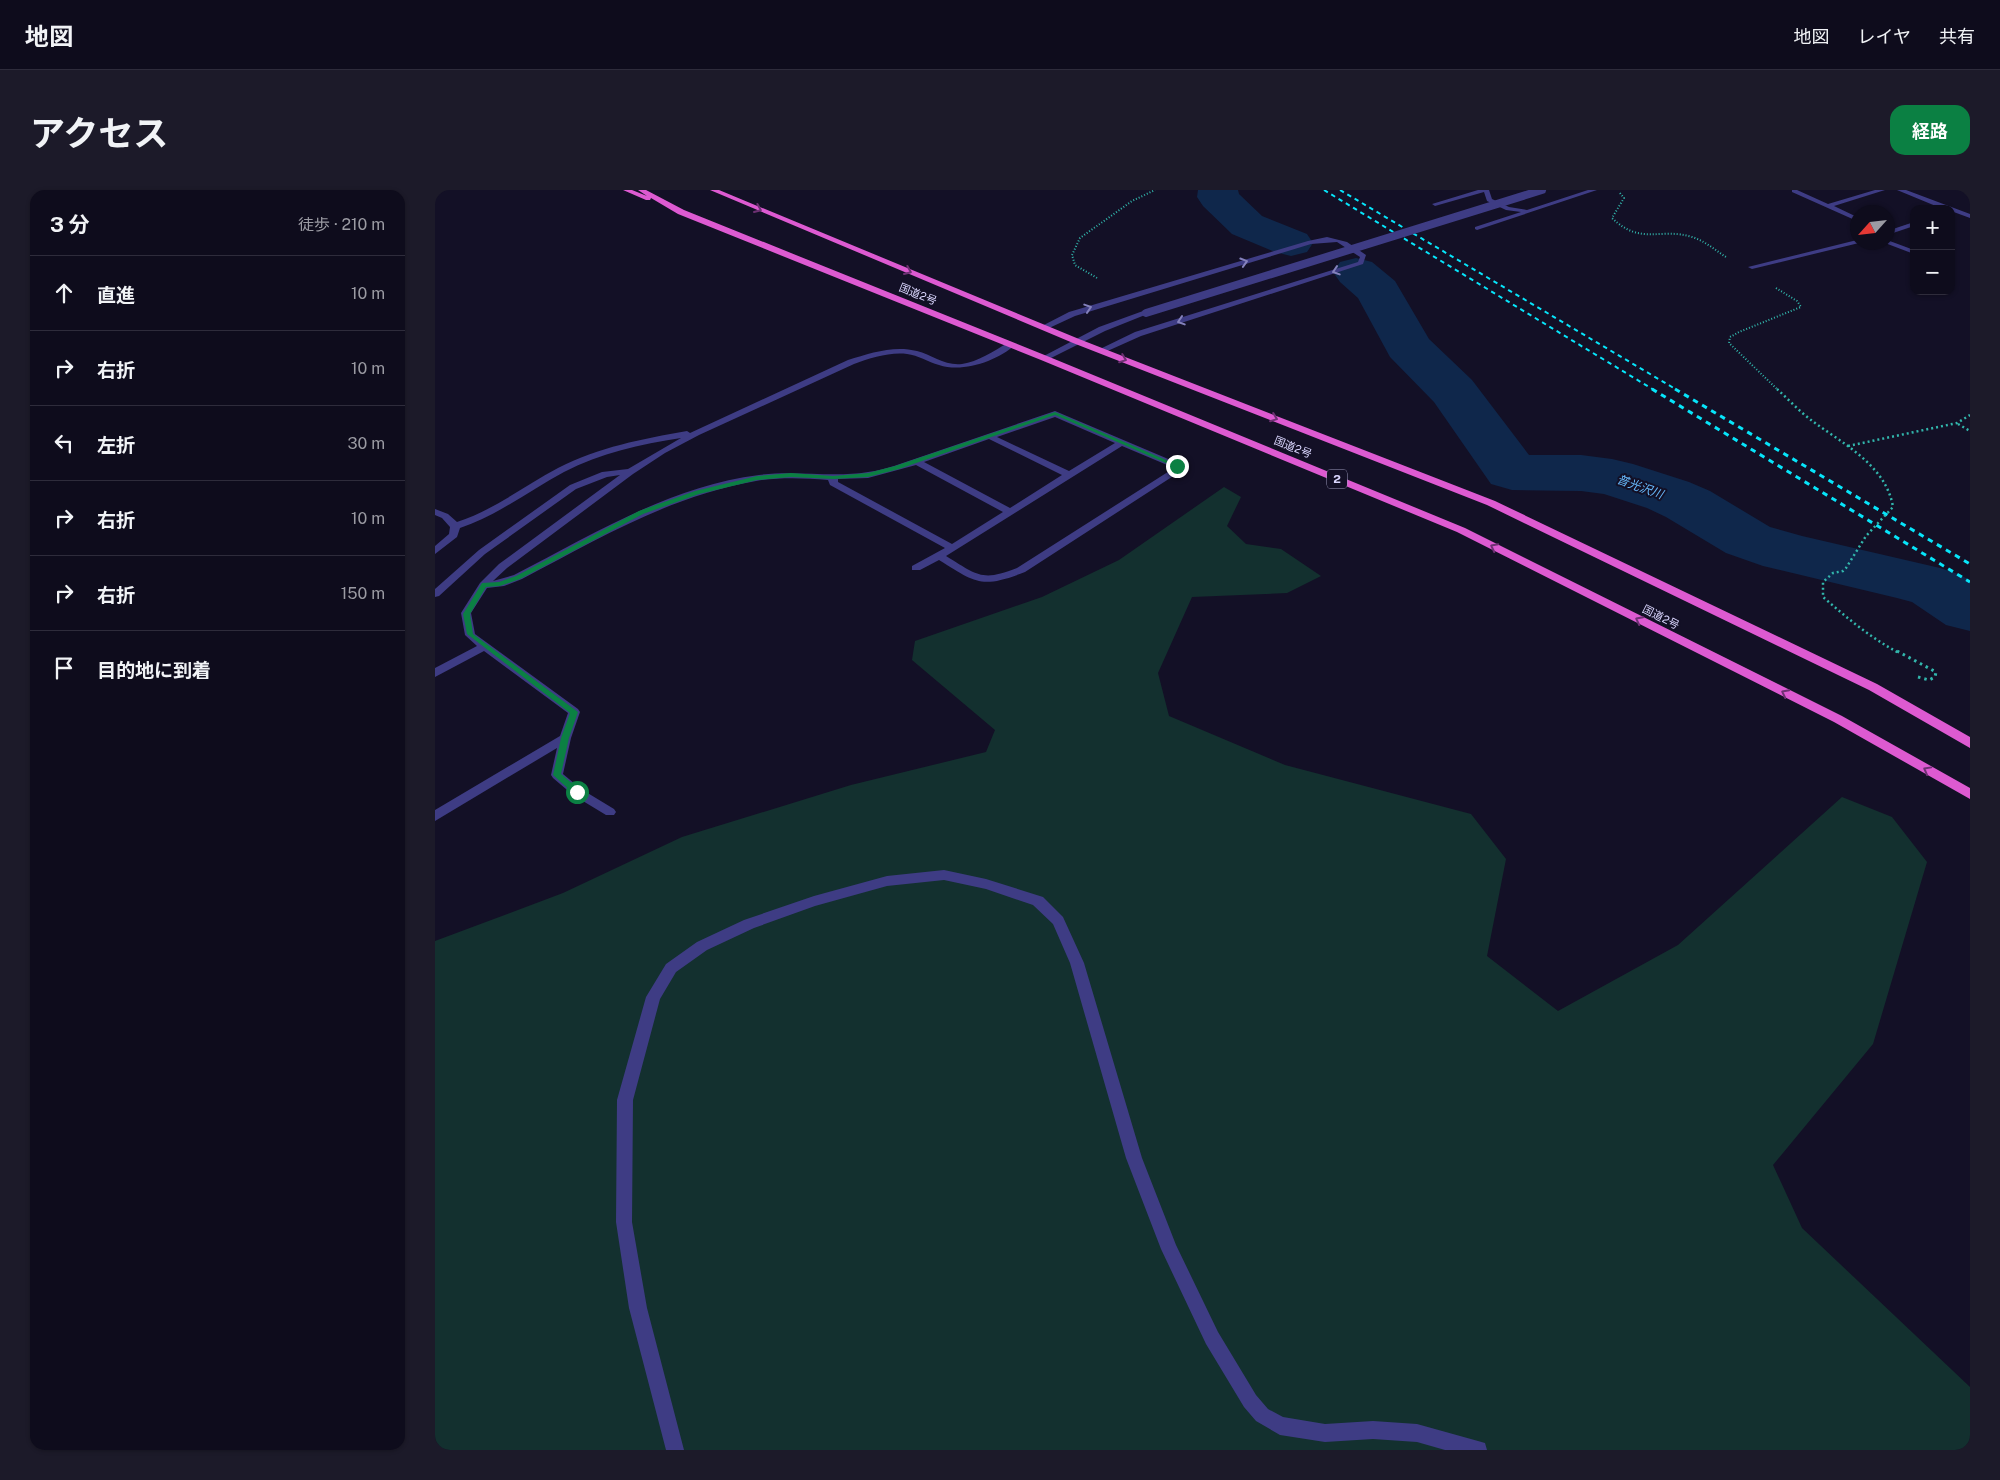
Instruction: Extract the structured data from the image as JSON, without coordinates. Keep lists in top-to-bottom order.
{
  "streets": {
    "highway": ["国道2号", "2"]
  },
  "water": ["普光沢川"],
  "north": "bottom left",
  "page": {
    "header": "地図",
    "nav": ["地図", "レイヤ", "共有"],
    "title": "アクセス",
    "buttons": "経路",
    "heading": ["3 分", "徒歩 · 210 m"],
    "map_buttons": ["+", "−"],
    "list": [
      ["直進", "10 m"],
      ["右折", "10 m"],
      ["左折", "30 m"],
      ["右折", "10 m"],
      ["右折", "150 m"],
      "目的地に到着"
    ]
  }
}
